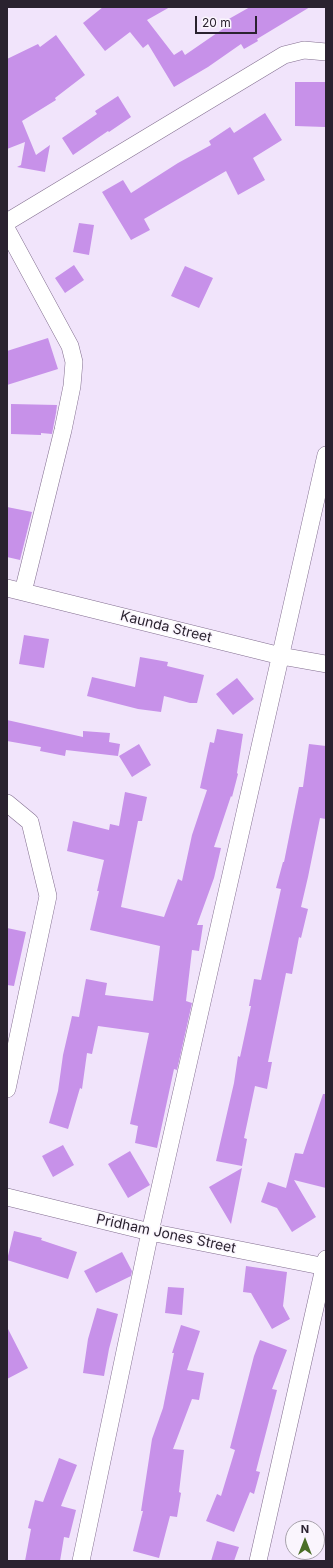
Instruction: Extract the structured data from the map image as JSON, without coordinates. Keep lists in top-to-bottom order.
{
  "streets": {
    "street": ["Kaunda Street", "Pridham Jones Street"]
  },
  "scale_bar": "20 m",
  "north": "top"
}
